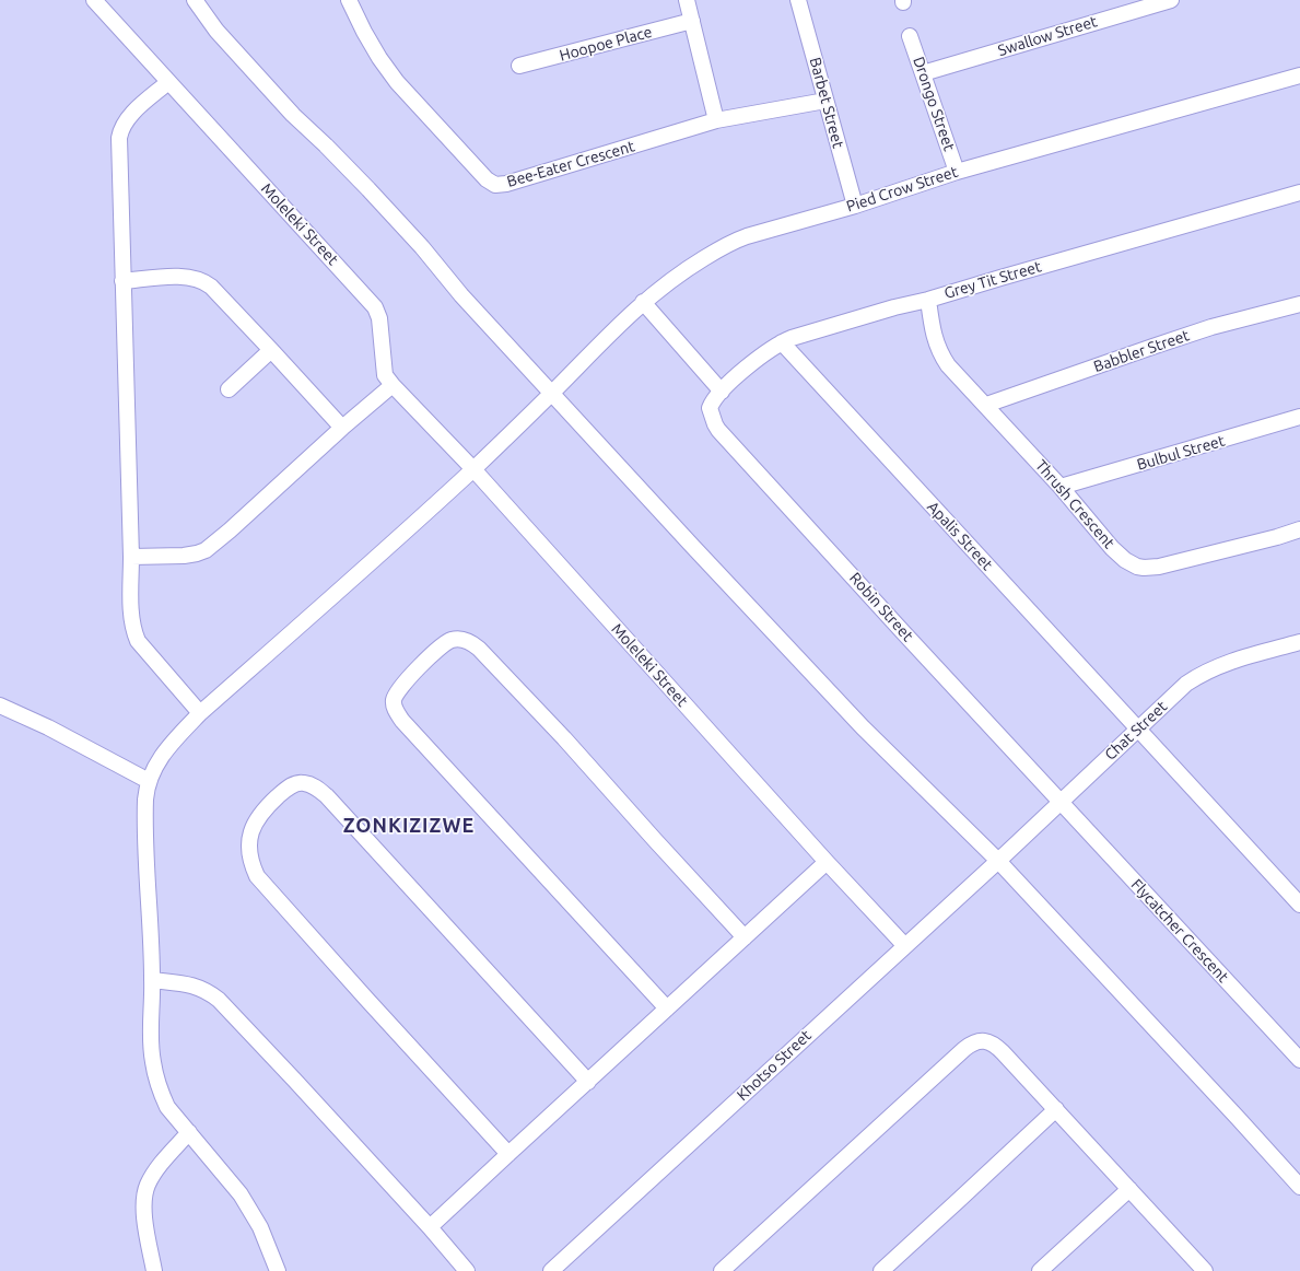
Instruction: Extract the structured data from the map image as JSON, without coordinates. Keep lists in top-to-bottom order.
{
  "streets": {
    "street": [
      "Swallow Street",
      "Hoopoe Place",
      "Barbet Street",
      "Drongo Street",
      "Bee-Eater Crescent",
      "Pied Crow Street",
      "Moleleki Street",
      "Grey Tit Street",
      "Babbler Street",
      "Bulbul Street",
      "Thrush Crescent",
      "Apalis Street",
      "Robin Street",
      "Chat Street",
      "Flycatcher Crescent",
      "Khotso Street"
    ]
  },
  "crossings": [
    ["Swallow Street", "Drongo Street"],
    ["Barbet Street", "Bee-Eater Crescent"],
    ["Barbet Street", "Pied Crow Street"],
    ["Drongo Street", "Pied Crow Street"],
    ["Pied Crow Street", "Moleleki Street"],
    ["Moleleki Street", "Khotso Street"],
    ["Grey Tit Street", "Thrush Crescent"],
    ["Grey Tit Street", "Apalis Street"],
    ["Grey Tit Street", "Robin Street"],
    ["Babbler Street", "Thrush Crescent"],
    ["Bulbul Street", "Thrush Crescent"],
    ["Apalis Street", "Chat Street"],
    ["Robin Street", "Chat Street"],
    ["Robin Street", "Flycatcher Crescent"],
    ["Chat Street", "Flycatcher Crescent"],
    ["Chat Street", "Khotso Street"]
  ],
  "districts": ["ZONKIZIZWE"]
}
